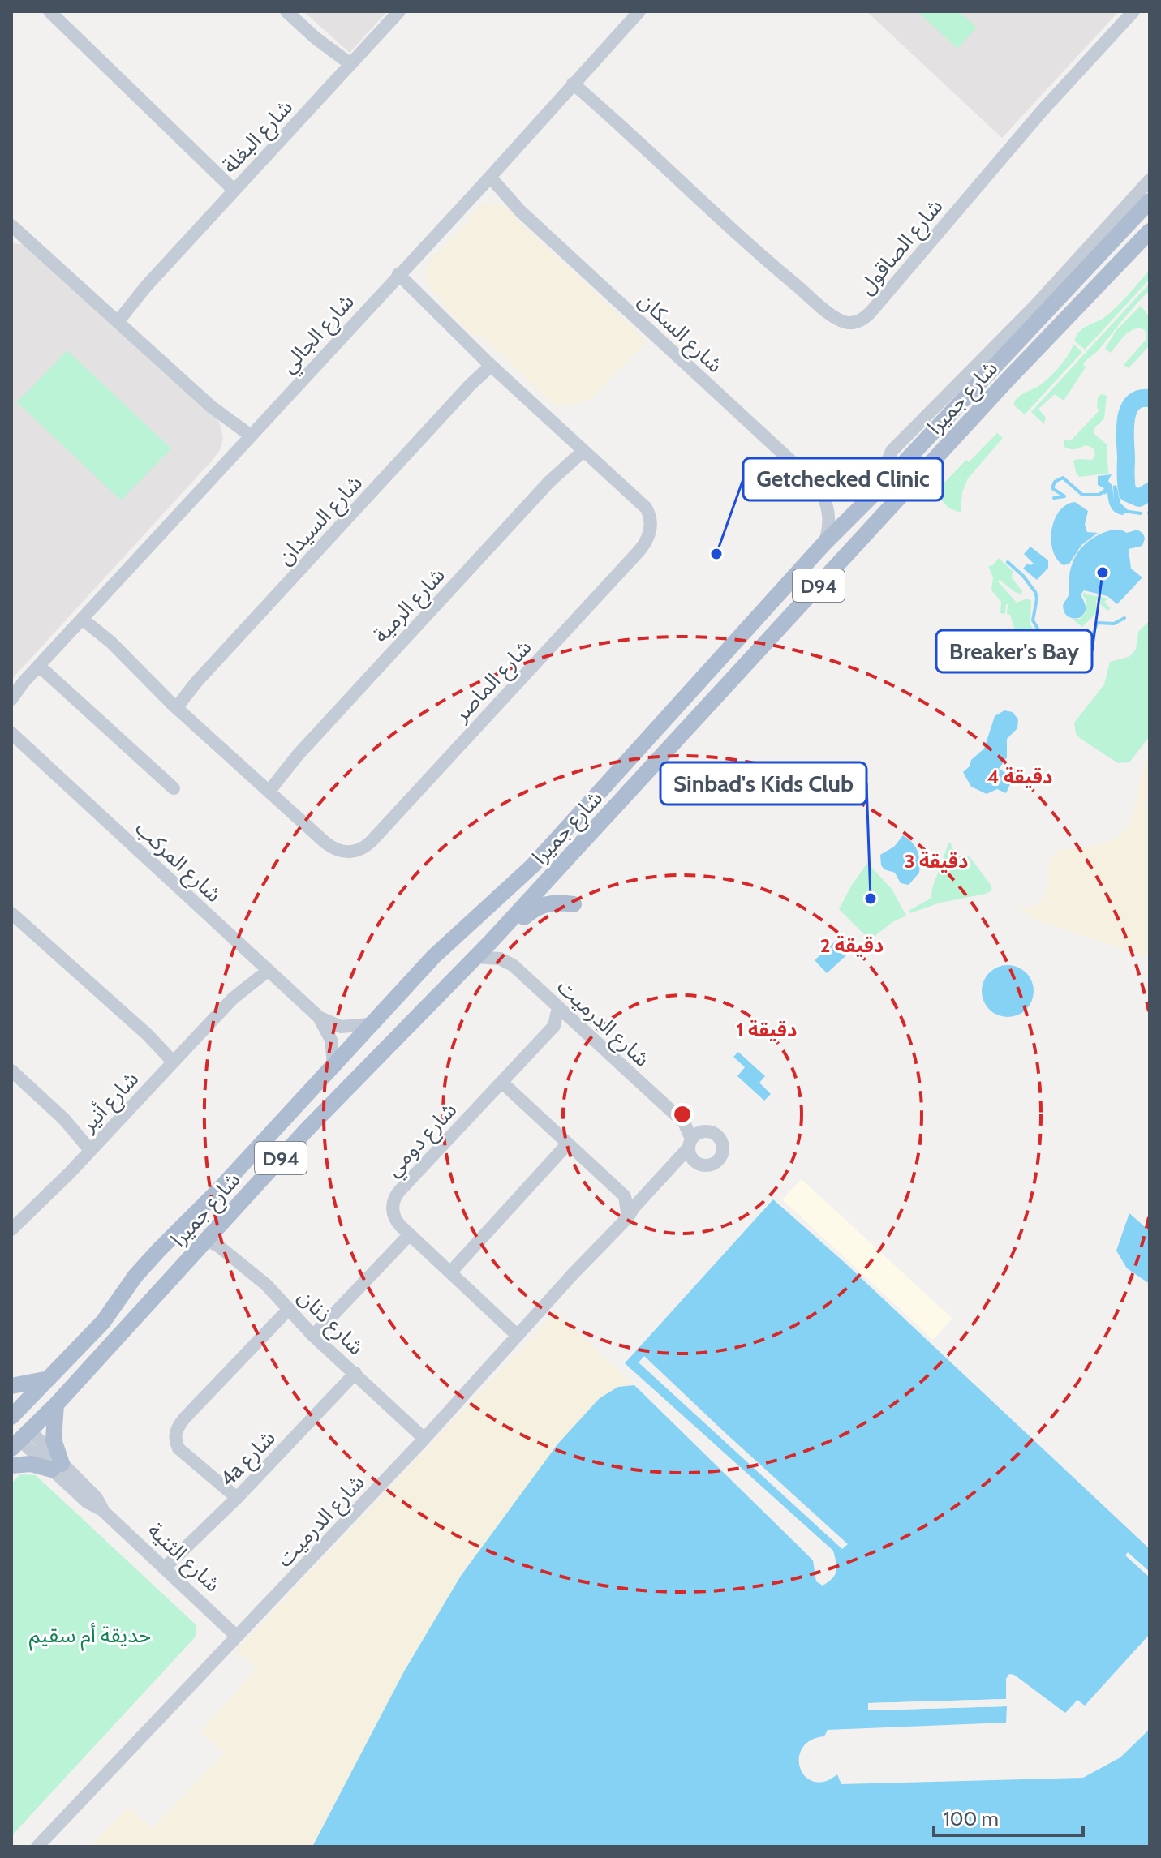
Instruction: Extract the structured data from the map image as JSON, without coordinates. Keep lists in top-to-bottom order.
{
  "streets": {
    "main road": ["شارع جميرا", "D94"],
    "street": [
      "شارع البغلة",
      "شارع الصاقول",
      "شارع السكان",
      "شارع الجالي",
      "شارع السيدان",
      "شارع الرمية",
      "شارع الماصر",
      "شارع المركب",
      "شارع الدرميت",
      "شارع أنير",
      "شارع دومي",
      "شارع ذنان",
      "4a شارع",
      "شارع الثنية"
    ]
  },
  "crossings": [
    ["شارع الصاقول", "شارع الجالي"],
    ["شارع السكان", "شارع الجالي"],
    ["شارع السكان", "شارع جميرا"],
    ["شارع الجالي", "شارع الماصر"],
    ["شارع جميرا", "شارع المركب"],
    ["شارع جميرا", "شارع الدرميت"],
    ["شارع جميرا", "شارع ذنان"],
    ["شارع جميرا", "شارع الثنية"],
    ["شارع السيدان", "شارع الماصر"],
    ["شارع الرمية", "شارع الماصر"],
    ["شارع المركب", "شارع أنير"],
    ["شارع الدرميت", "شارع دومي"],
    ["شارع الدرميت", "شارع ذنان"],
    ["شارع الدرميت", "شارع الثنية"],
    ["شارع ذنان", "4a شارع"],
    ["4a شارع", "شارع الثنية"]
  ],
  "parks": ["حديقة أم سقيم"],
  "places": ["Getchecked Clinic", "Breaker's Bay", "Sinbad's Kids Club"],
  "scale_bar": "100 m",
  "rings": [
    "4 دقيقة",
    "3 دقيقة",
    "2 دقيقة",
    "1 دقيقة"
  ]
}
